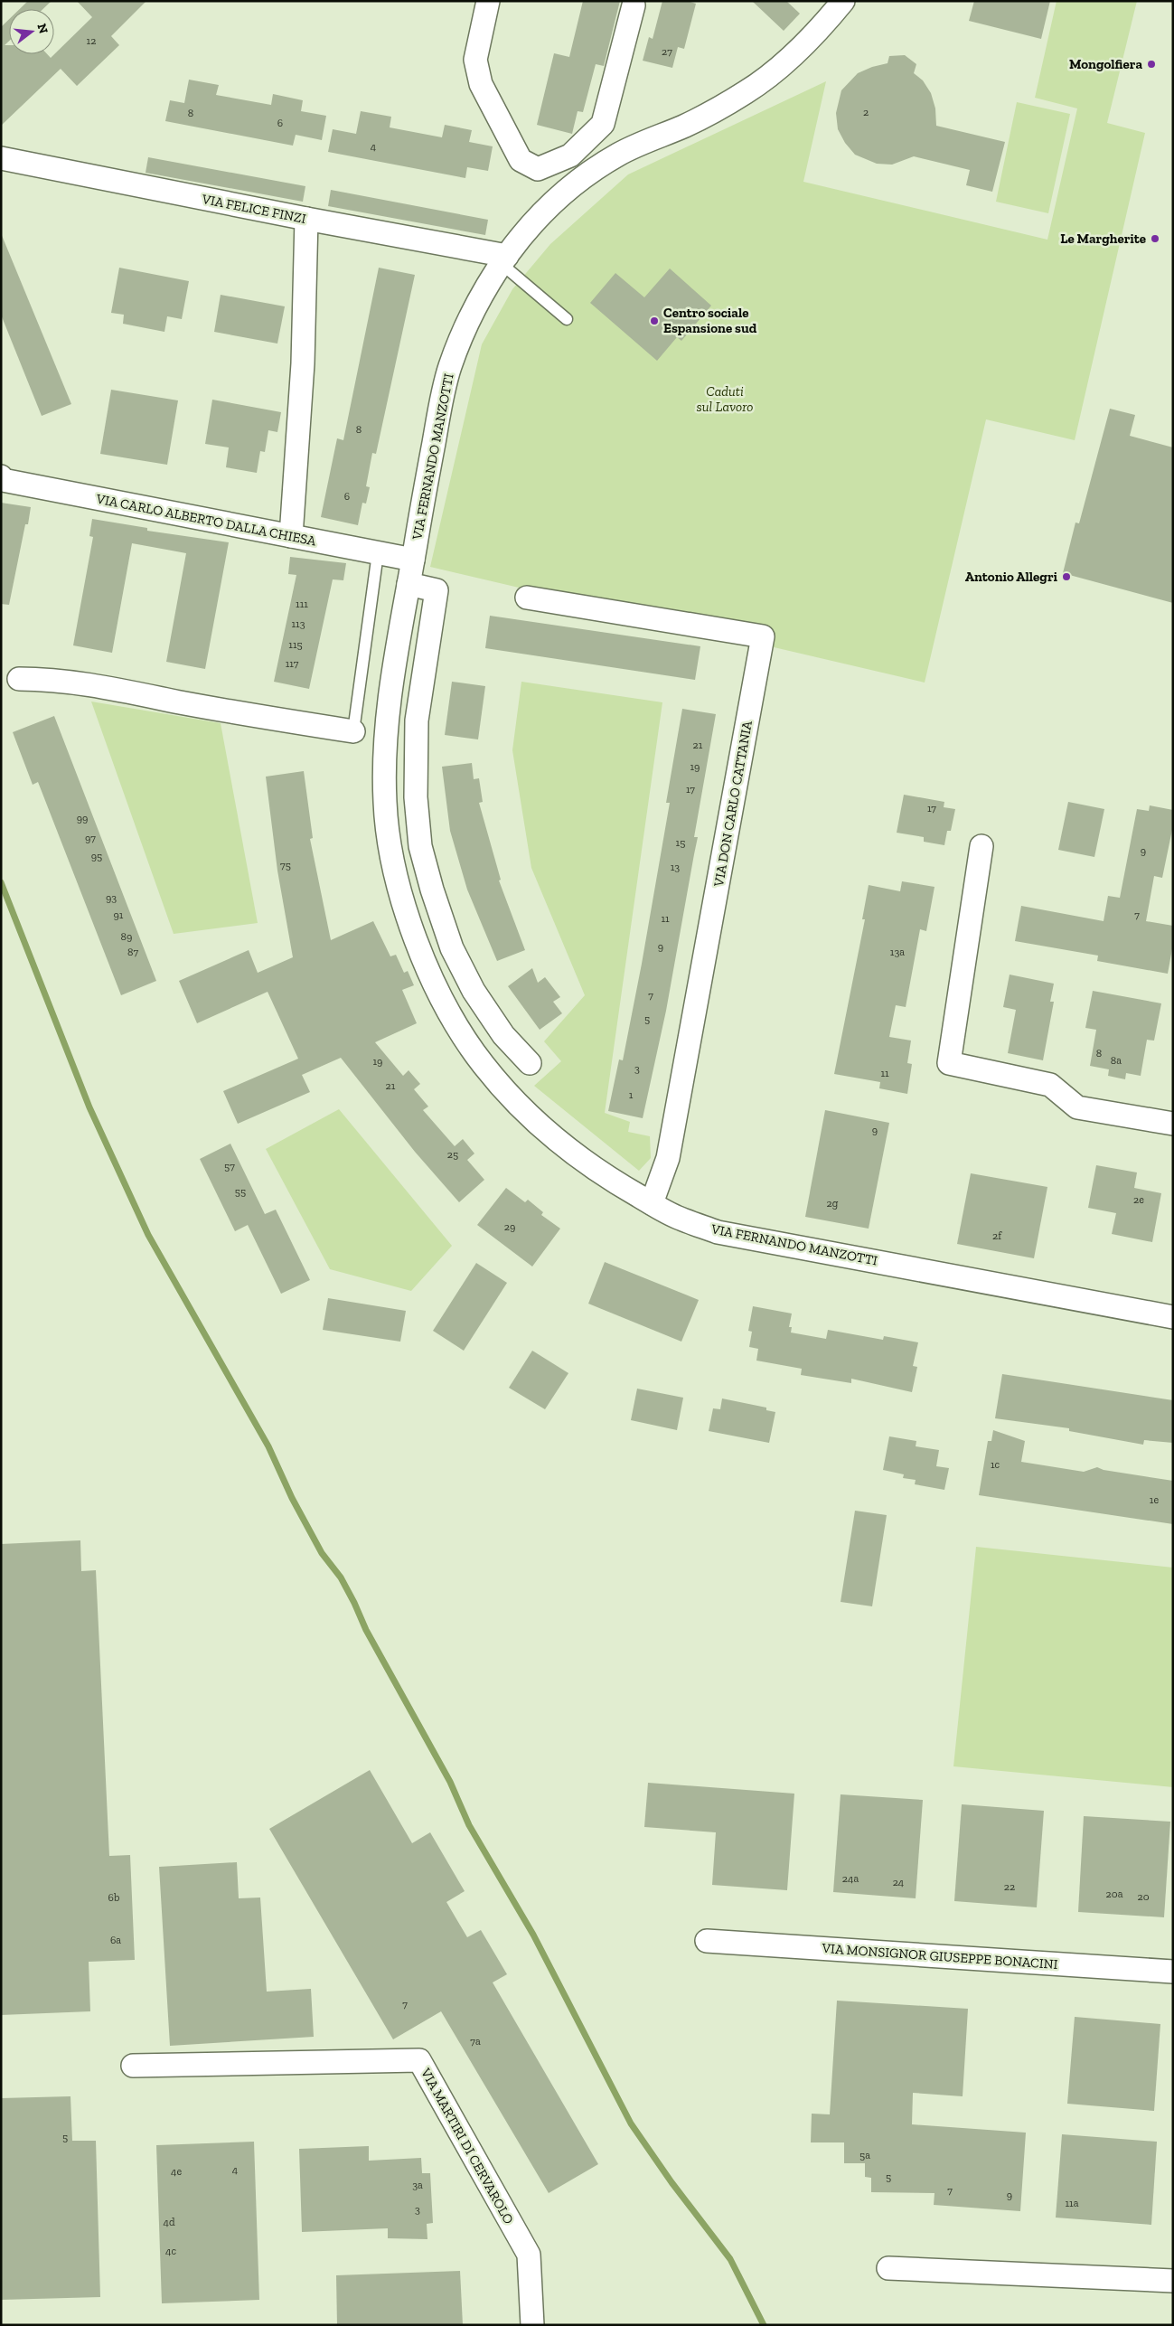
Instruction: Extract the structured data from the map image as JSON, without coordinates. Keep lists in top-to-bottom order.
{
  "streets": {
    "street": [
      "VIA FELICE FINZI",
      "VIA FERNANDO MANZOTTI",
      "VIA CARLO ALBERTO DALLA CHIESA",
      "VIA DON CARLO CATTANIA",
      "VIA MONSIGNOR GIUSEPPE BONACINI",
      "VIA MARTIRI DI CERVAROLO"
    ]
  },
  "crossings": [
    ["VIA FELICE FINZI", "VIA FERNANDO MANZOTTI"],
    ["VIA FERNANDO MANZOTTI", "VIA CARLO ALBERTO DALLA CHIESA"],
    ["VIA FERNANDO MANZOTTI", "VIA DON CARLO CATTANIA"]
  ],
  "parks": ["Caduti sul Lavoro"],
  "places": [
    "Mongolfiera",
    "Le Margherite",
    "Centro sociale Espansione sud",
    "Antonio Allegri"
  ],
  "house_numbers": [
    "12",
    "27",
    "2",
    "8",
    "6",
    "4",
    "8",
    "6",
    "111",
    "113",
    "115",
    "117",
    "21",
    "19",
    "17",
    "17",
    "99",
    "97",
    "15",
    "9",
    "95",
    "75",
    "13",
    "93",
    "91",
    "7",
    "11",
    "89",
    "9",
    "87",
    "13a",
    "7",
    "5",
    "8",
    "8a",
    "19",
    "3",
    "11",
    "21",
    "1",
    "9",
    "25",
    "57",
    "55",
    "2e",
    "2g",
    "29",
    "2f",
    "1c",
    "1e",
    "24a",
    "24",
    "22",
    "20a",
    "20",
    "6b",
    "6a",
    "7",
    "7a",
    "5",
    "5a",
    "4",
    "4e",
    "5",
    "3a",
    "7",
    "9",
    "11a",
    "3",
    "4d",
    "4c"
  ],
  "north": "right"
}
